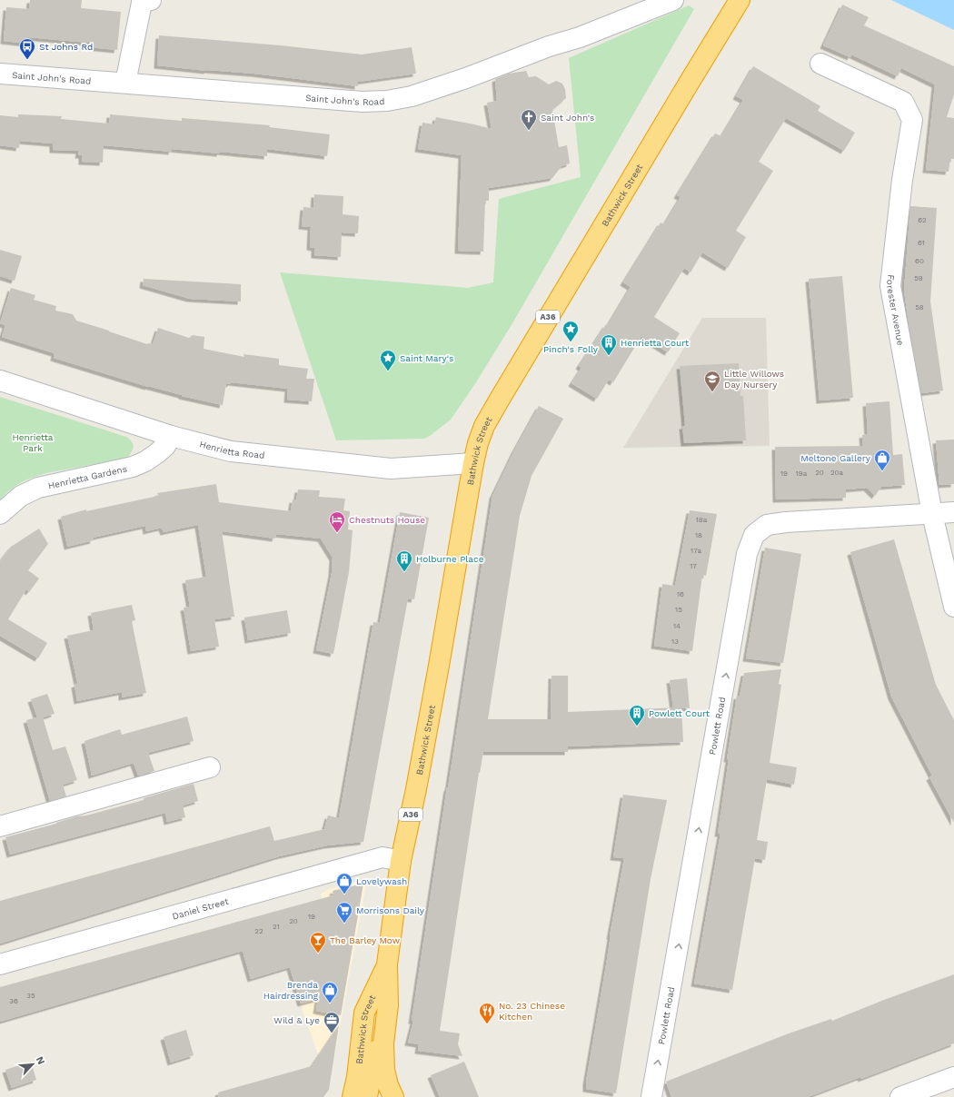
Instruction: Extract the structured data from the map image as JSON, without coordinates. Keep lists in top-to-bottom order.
{
  "streets": {
    "highway": ["Bathwick Street", "A36"],
    "street": [
      "Saint John's Road",
      "Forester Avenue",
      "Henrietta Road",
      "Henrietta Gardens",
      "Powlett Road",
      "Daniel Street"
    ]
  },
  "crossings": [
    ["Bathwick Street", "A36"],
    ["Bathwick Street", "Henrietta Road"],
    ["Bathwick Street", "Daniel Street"],
    ["Forester Avenue", "Powlett Road"],
    ["Henrietta Road", "Henrietta Gardens"]
  ],
  "one_way": ["Powlett Road"],
  "parks": ["Henrietta Park"],
  "places": {
    "bus stop": ["St Johns Rd"],
    "church": ["Saint John's"],
    "place": ["Pinch's Folly", "Saint Mary's"],
    "building": ["Henrietta Court", "Holburne Place", "Powlett Court"],
    "school or university": ["Little Willows Day Nursery"],
    "shop": ["Meltone Gallery", "Lovelywash", "Brenda Hairdressing"],
    "hotel": ["Chestnuts House"],
    "supermarket": ["Morrisons Daily"],
    "bar": ["The Barley Mow"],
    "restaurant": ["No. 23 Chinese Kitchen"],
    "office": ["Wild & Lye"]
  },
  "house_numbers": [
    "62",
    "61",
    "60",
    "59",
    "58",
    "20",
    "20a",
    "19",
    "19a",
    "18a",
    "18",
    "17a",
    "17",
    "16",
    "15",
    "14",
    "13",
    "19",
    "20",
    "21",
    "22",
    "35",
    "36"
  ],
  "north": "top right"
}
